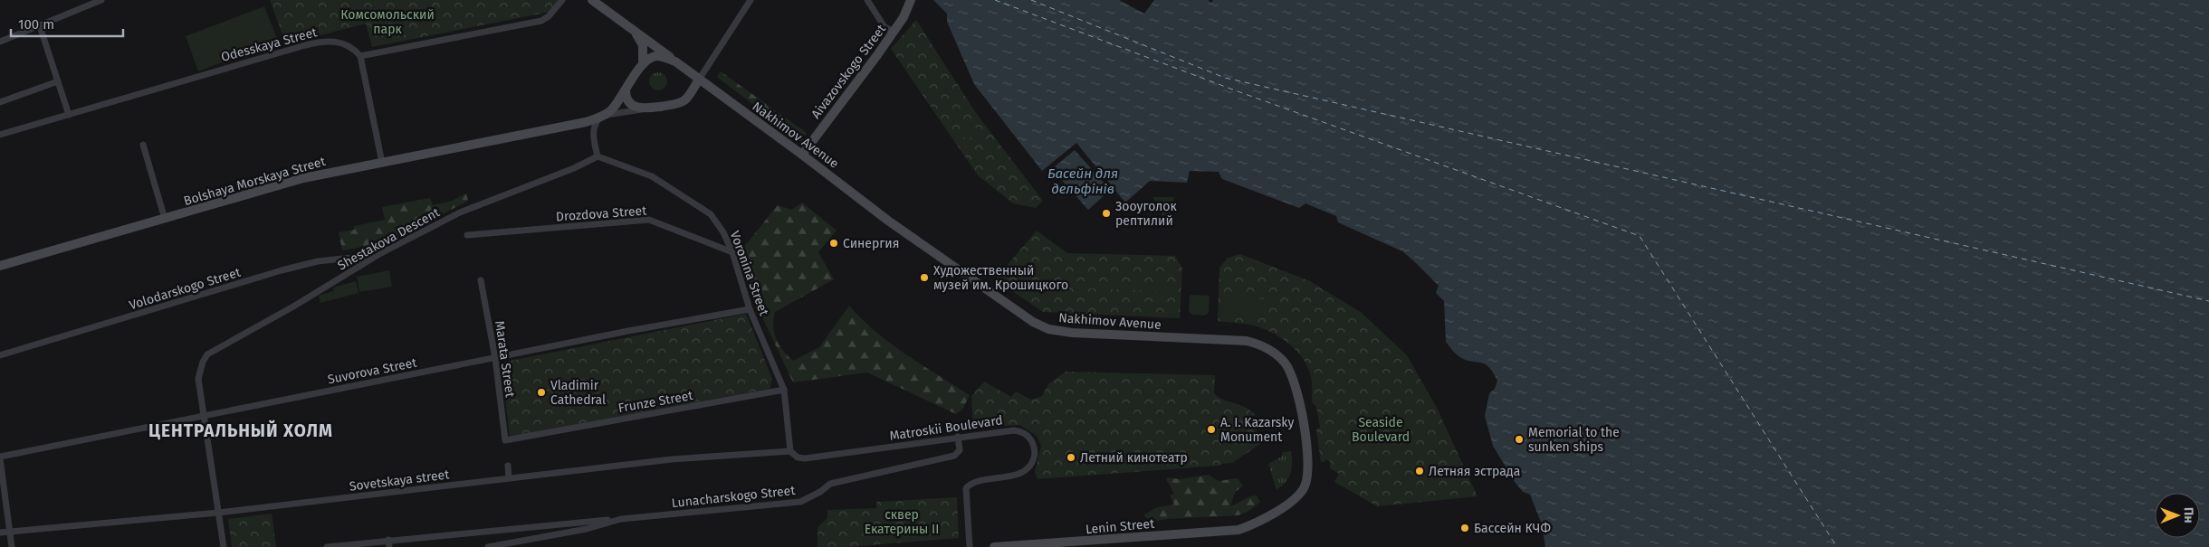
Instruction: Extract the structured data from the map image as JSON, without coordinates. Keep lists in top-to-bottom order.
{
  "streets": {
    "main road": [
      "Aivazovskogo Street",
      "Nakhimov Avenue",
      "Bolshaya Morskaya Street",
      "Lenin Street"
    ],
    "street": [
      "Odesskaya Street",
      "Drozdova Street",
      "Shestakova Descent",
      "Voronina Street",
      "Volodarskogo Street",
      "Marata Street",
      "Suvorova Street",
      "Frunze Street",
      "Matroskii Boulevard",
      "Sovetskaya street",
      "Lunacharskogo Street"
    ]
  },
  "crossings": [
    ["Aivazovskogo Street", "Nakhimov Avenue"],
    ["Nakhimov Avenue", "Lenin Street"],
    ["Drozdova Street", "Voronina Street"],
    ["Shestakova Descent", "Voronina Street"],
    ["Shestakova Descent", "Volodarskogo Street"],
    ["Shestakova Descent", "Suvorova Street"],
    ["Voronina Street", "Suvorova Street"],
    ["Voronina Street", "Frunze Street"],
    ["Voronina Street", "Matroskii Boulevard"],
    ["Voronina Street", "Sovetskaya street"],
    ["Marata Street", "Suvorova Street"],
    ["Marata Street", "Frunze Street"],
    ["Matroskii Boulevard", "Sovetskaya street"],
    ["Matroskii Boulevard", "Lunacharskogo Street"]
  ],
  "districts": ["ЦЕНТРАЛЬНЫЙ ХОЛМ"],
  "water": ["Басейн для дельфiнiв"],
  "parks": ["Комсомольский парк", "Seaside Boulevard", "cквер Екатерины II"],
  "places": [
    "Зооуголок рептилий",
    "Синергия",
    "Художественный музей им. Крошицкого",
    "Vladimir Cathedral",
    "A. I. Kazarsky Monument",
    "Memorial to the sunken ships",
    "Летний кинотеатр",
    "Летняя эстрада",
    "Бассейн КЧФ"
  ],
  "scale_bar": "100 m",
  "north": "right"
}
